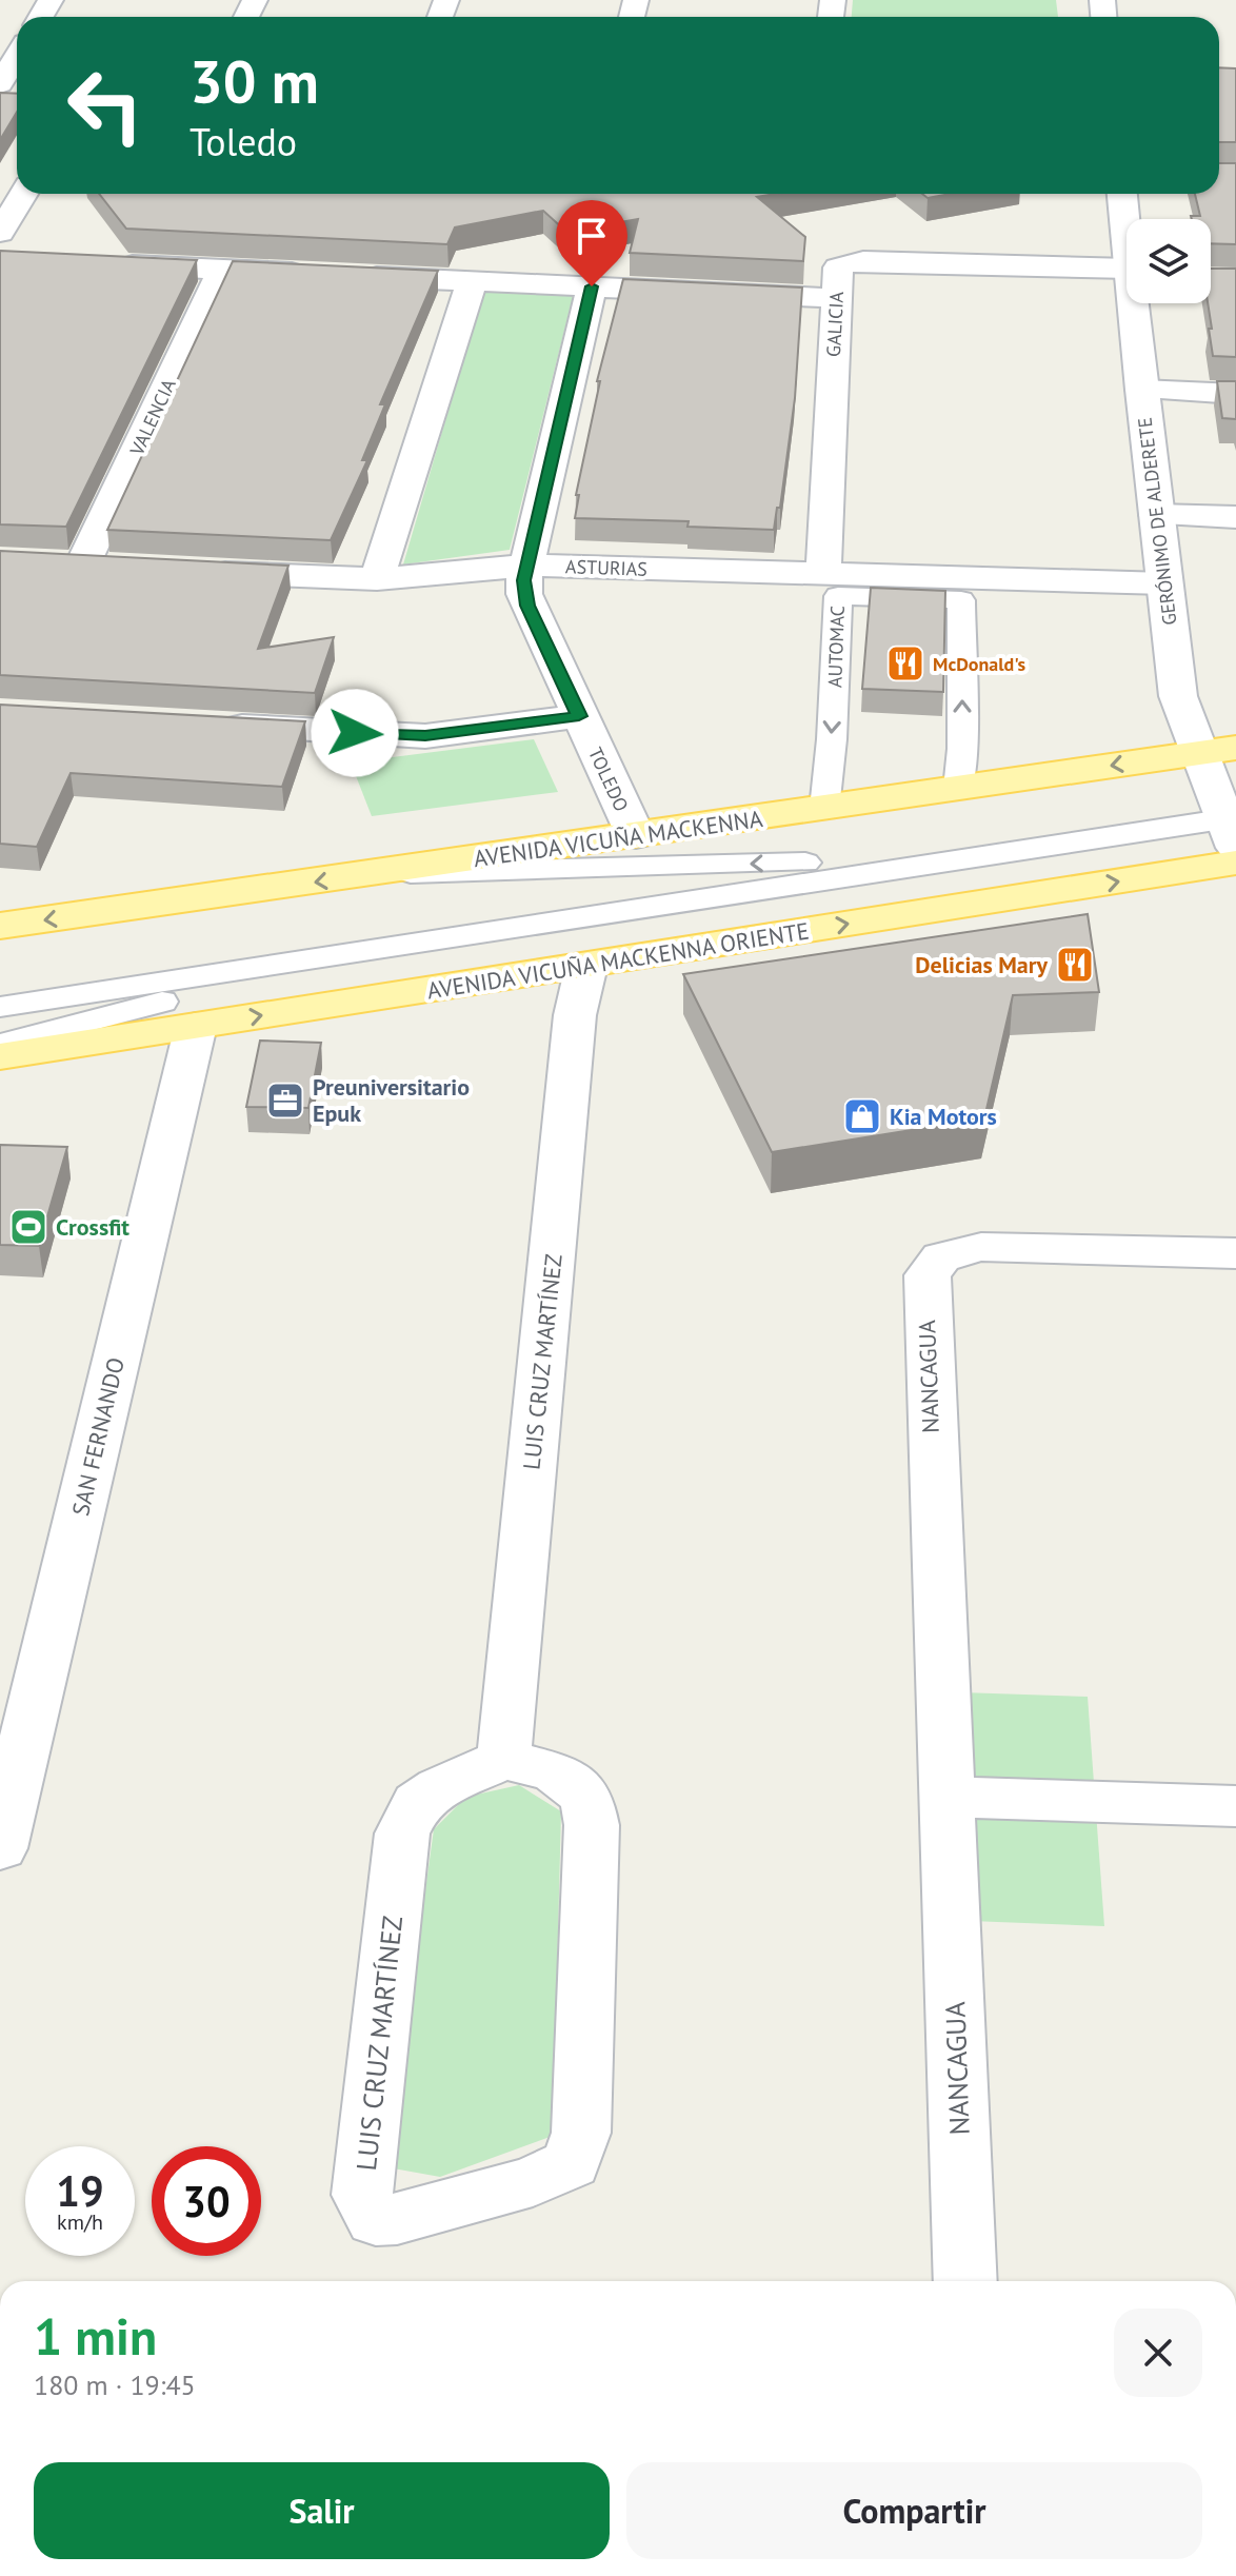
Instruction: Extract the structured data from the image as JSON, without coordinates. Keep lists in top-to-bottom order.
{
  "streets": {
    "main road": ["AVENIDA VICUÑA MACKENNA", "AVENIDA VICUÑA MACKENNA ORIENTE"],
    "street": [
      "GALICIA",
      "VALENCIA",
      "GERÓNIMO DE ALDERETE",
      "ASTURIAS",
      "TOLEDO",
      "LUIS CRUZ MARTÍNEZ",
      "NANCAGUA",
      "SAN FERNANDO"
    ],
    "lane": ["AUTOMAC"]
  },
  "crossings": [
    ["GALICIA", "ASTURIAS"],
    ["GERÓNIMO DE ALDERETE", "ASTURIAS"],
    ["GERÓNIMO DE ALDERETE", "AVENIDA VICUÑA MACKENNA"],
    ["ASTURIAS", "TOLEDO"],
    ["AUTOMAC", "AVENIDA VICUÑA MACKENNA"],
    ["TOLEDO", "AVENIDA VICUÑA MACKENNA"],
    ["AVENIDA VICUÑA MACKENNA ORIENTE", "LUIS CRUZ MARTÍNEZ"],
    ["AVENIDA VICUÑA MACKENNA ORIENTE", "SAN FERNANDO"]
  ],
  "one_way": ["AVENIDA VICUÑA MACKENNA", "AVENIDA VICUÑA MACKENNA ORIENTE"],
  "places": {
    "restaurant": ["McDonald's", "Delicias Mary"],
    "office": ["Preuniversitario Epuk"],
    "shop": ["Kia Motors"],
    "sports": ["Crossfit"]
  },
  "page": {
    "turn": ["30 m", "Toledo"],
    "speed": "19 km/h",
    "limit": "30",
    "heading": ["1 min", "180 m · 19:45"],
    "buttons": ["Salir", "Compartir"]
  }
}
